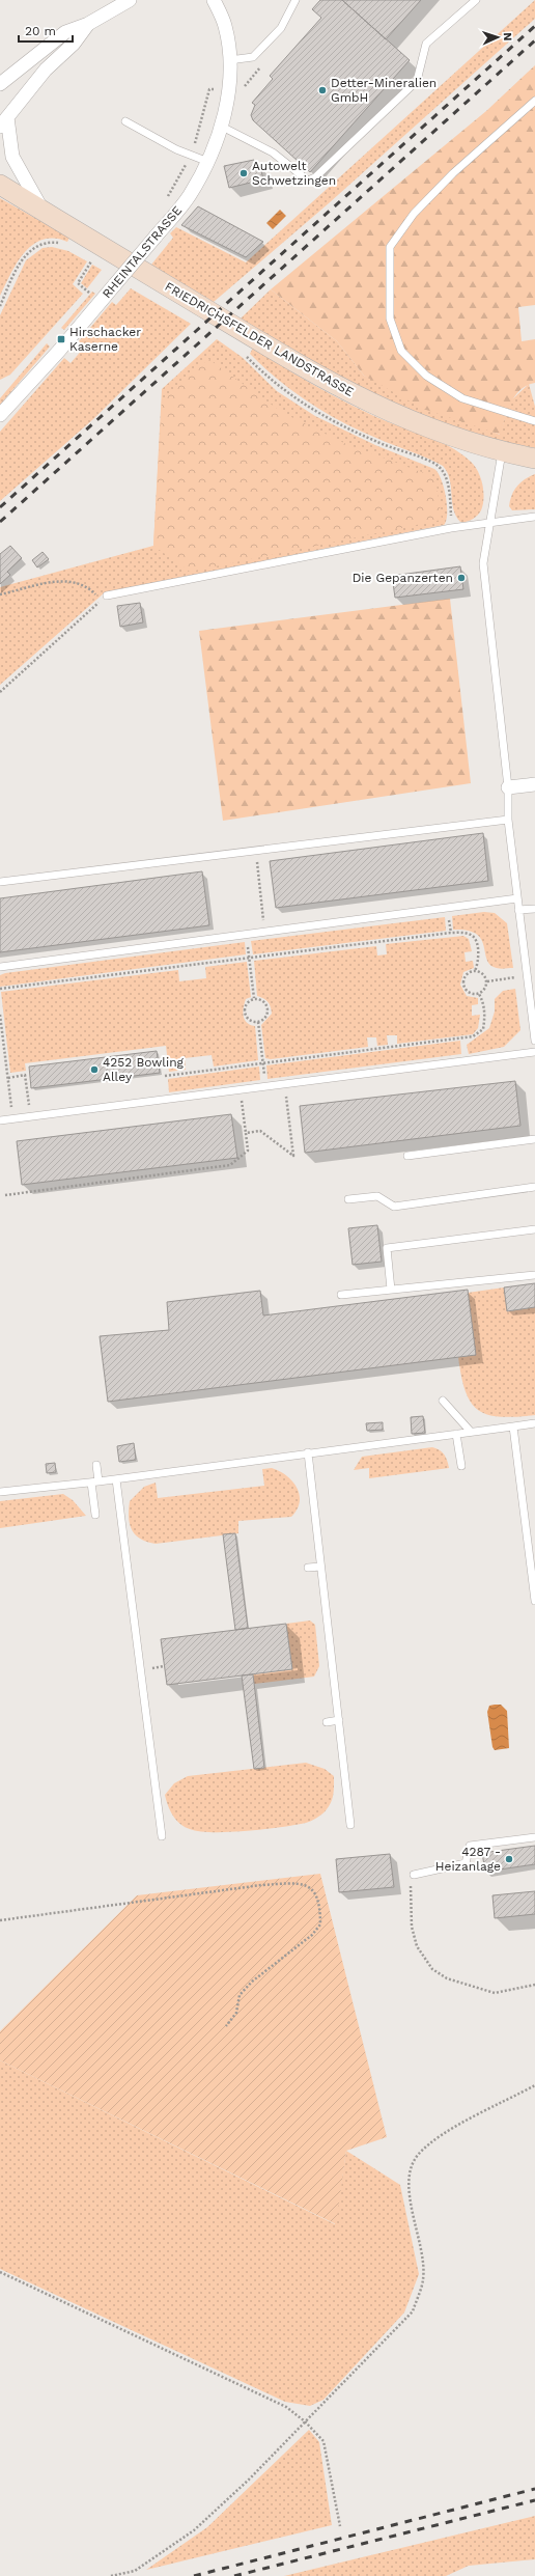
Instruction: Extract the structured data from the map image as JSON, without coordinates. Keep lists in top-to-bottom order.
{
  "streets": {
    "main road": ["FRIEDRICHSFELDER LANDSTRASSE"],
    "street": ["RHEINTALSTRASSE"]
  },
  "places": {
    "other": [
      "Detter-Mineralien GmbH",
      "Autowelt Schwetzingen",
      "Die Gepanzerten",
      "4252 Bowling Alley",
      "4287 - Heizanlage"
    ],
    "transit": ["Hirschacker Kaserne"]
  },
  "scale_bar": "20 m",
  "north": "right"
}
